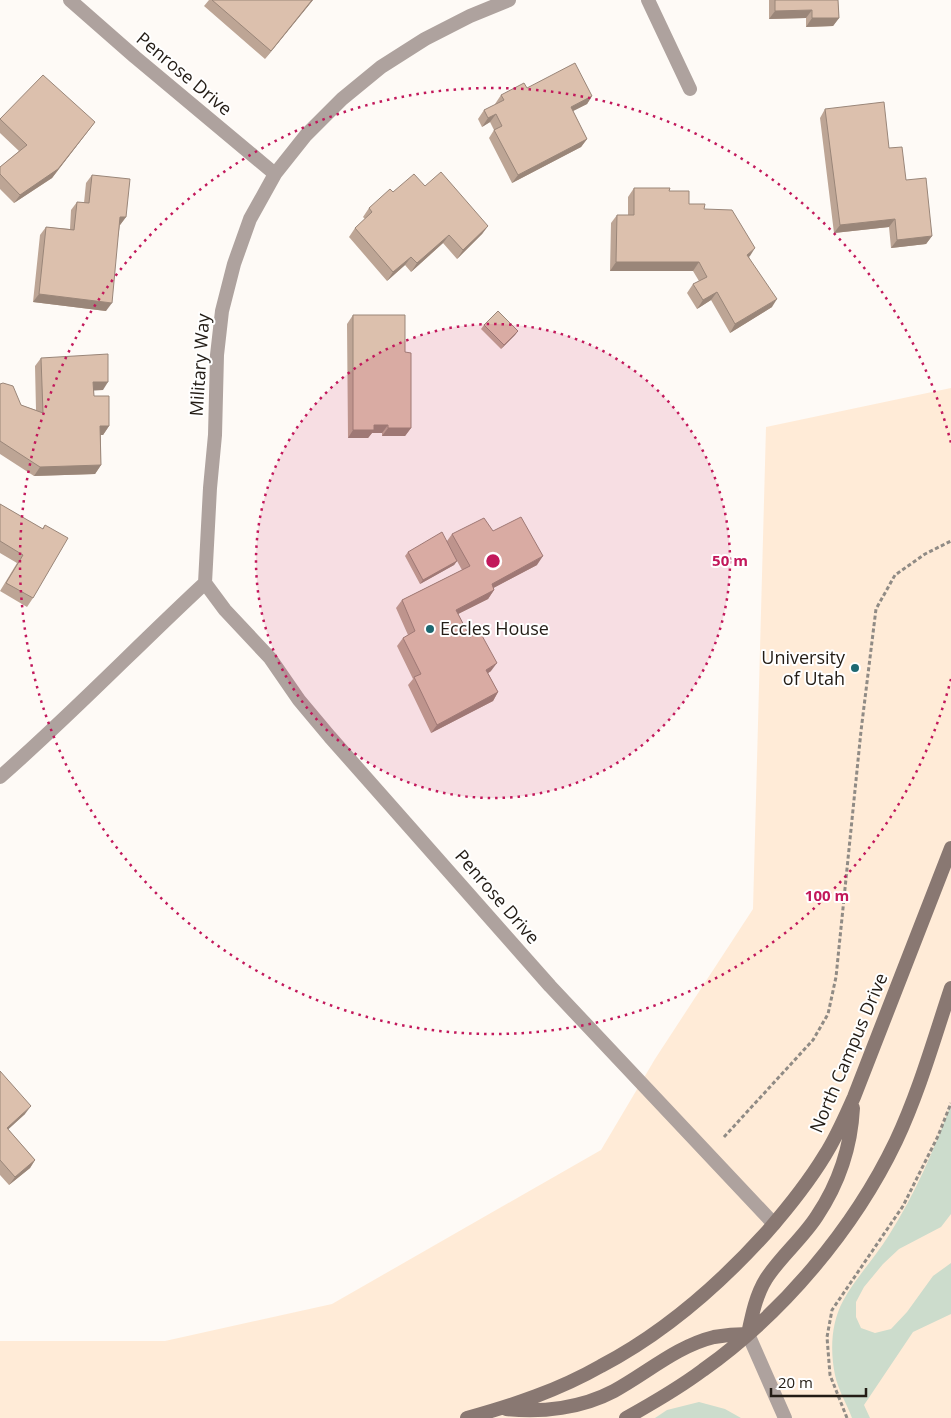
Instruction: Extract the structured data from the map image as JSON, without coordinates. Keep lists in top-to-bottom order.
{
  "streets": {
    "main road": ["North Campus Drive"],
    "street": ["Penrose Drive", "Military Way"]
  },
  "crossings": [
    ["Penrose Drive", "Military Way"],
    ["Penrose Drive", "North Campus Drive"]
  ],
  "places": ["Eccles House", "University of Utah"],
  "scale_bar": "20 m",
  "rings": ["50 m", "100 m"]
}
